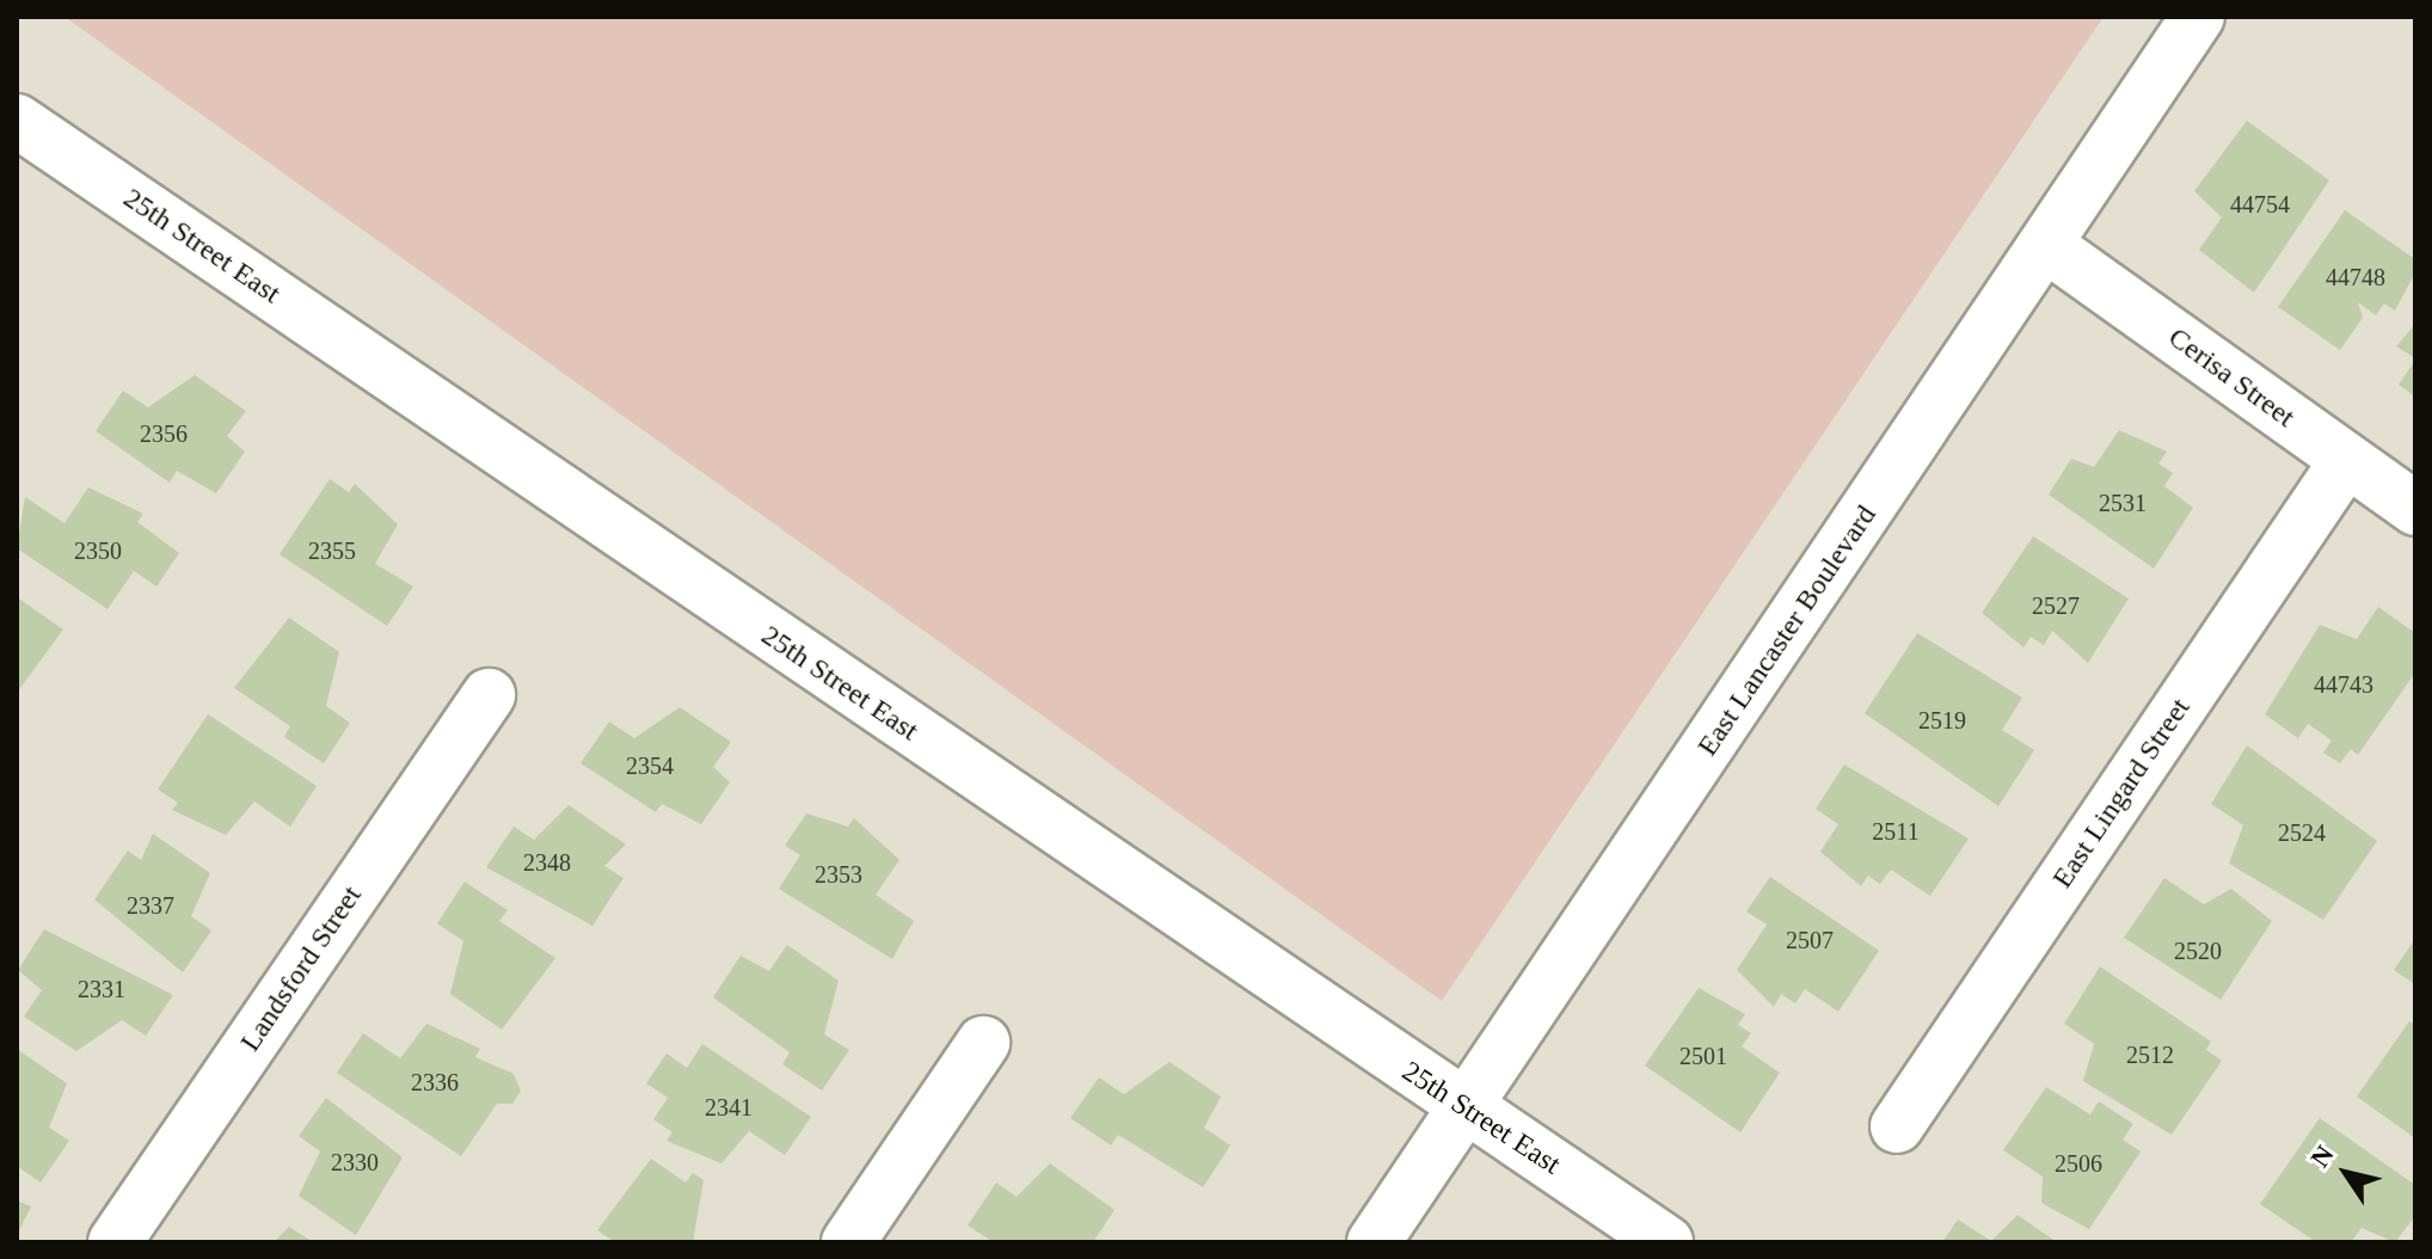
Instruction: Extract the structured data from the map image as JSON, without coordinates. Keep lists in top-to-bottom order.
{
  "streets": {
    "street": [
      "25th Street East",
      "Cerisa Street",
      "East Lancaster Boulevard",
      "East Lingard Street",
      "Landsford Street"
    ]
  },
  "crossings": [
    ["25th Street East", "East Lancaster Boulevard"],
    ["Cerisa Street", "East Lancaster Boulevard"],
    ["Cerisa Street", "East Lingard Street"]
  ],
  "house_numbers": [
    "44754",
    "44748",
    "2356",
    "2531",
    "2350",
    "2355",
    "2527",
    "44743",
    "2519",
    "2354",
    "2511",
    "2524",
    "2348",
    "2353",
    "2337",
    "2507",
    "2520",
    "2331",
    "2512",
    "2501",
    "2336",
    "2341",
    "2330",
    "2506"
  ],
  "north": "top left"
}
